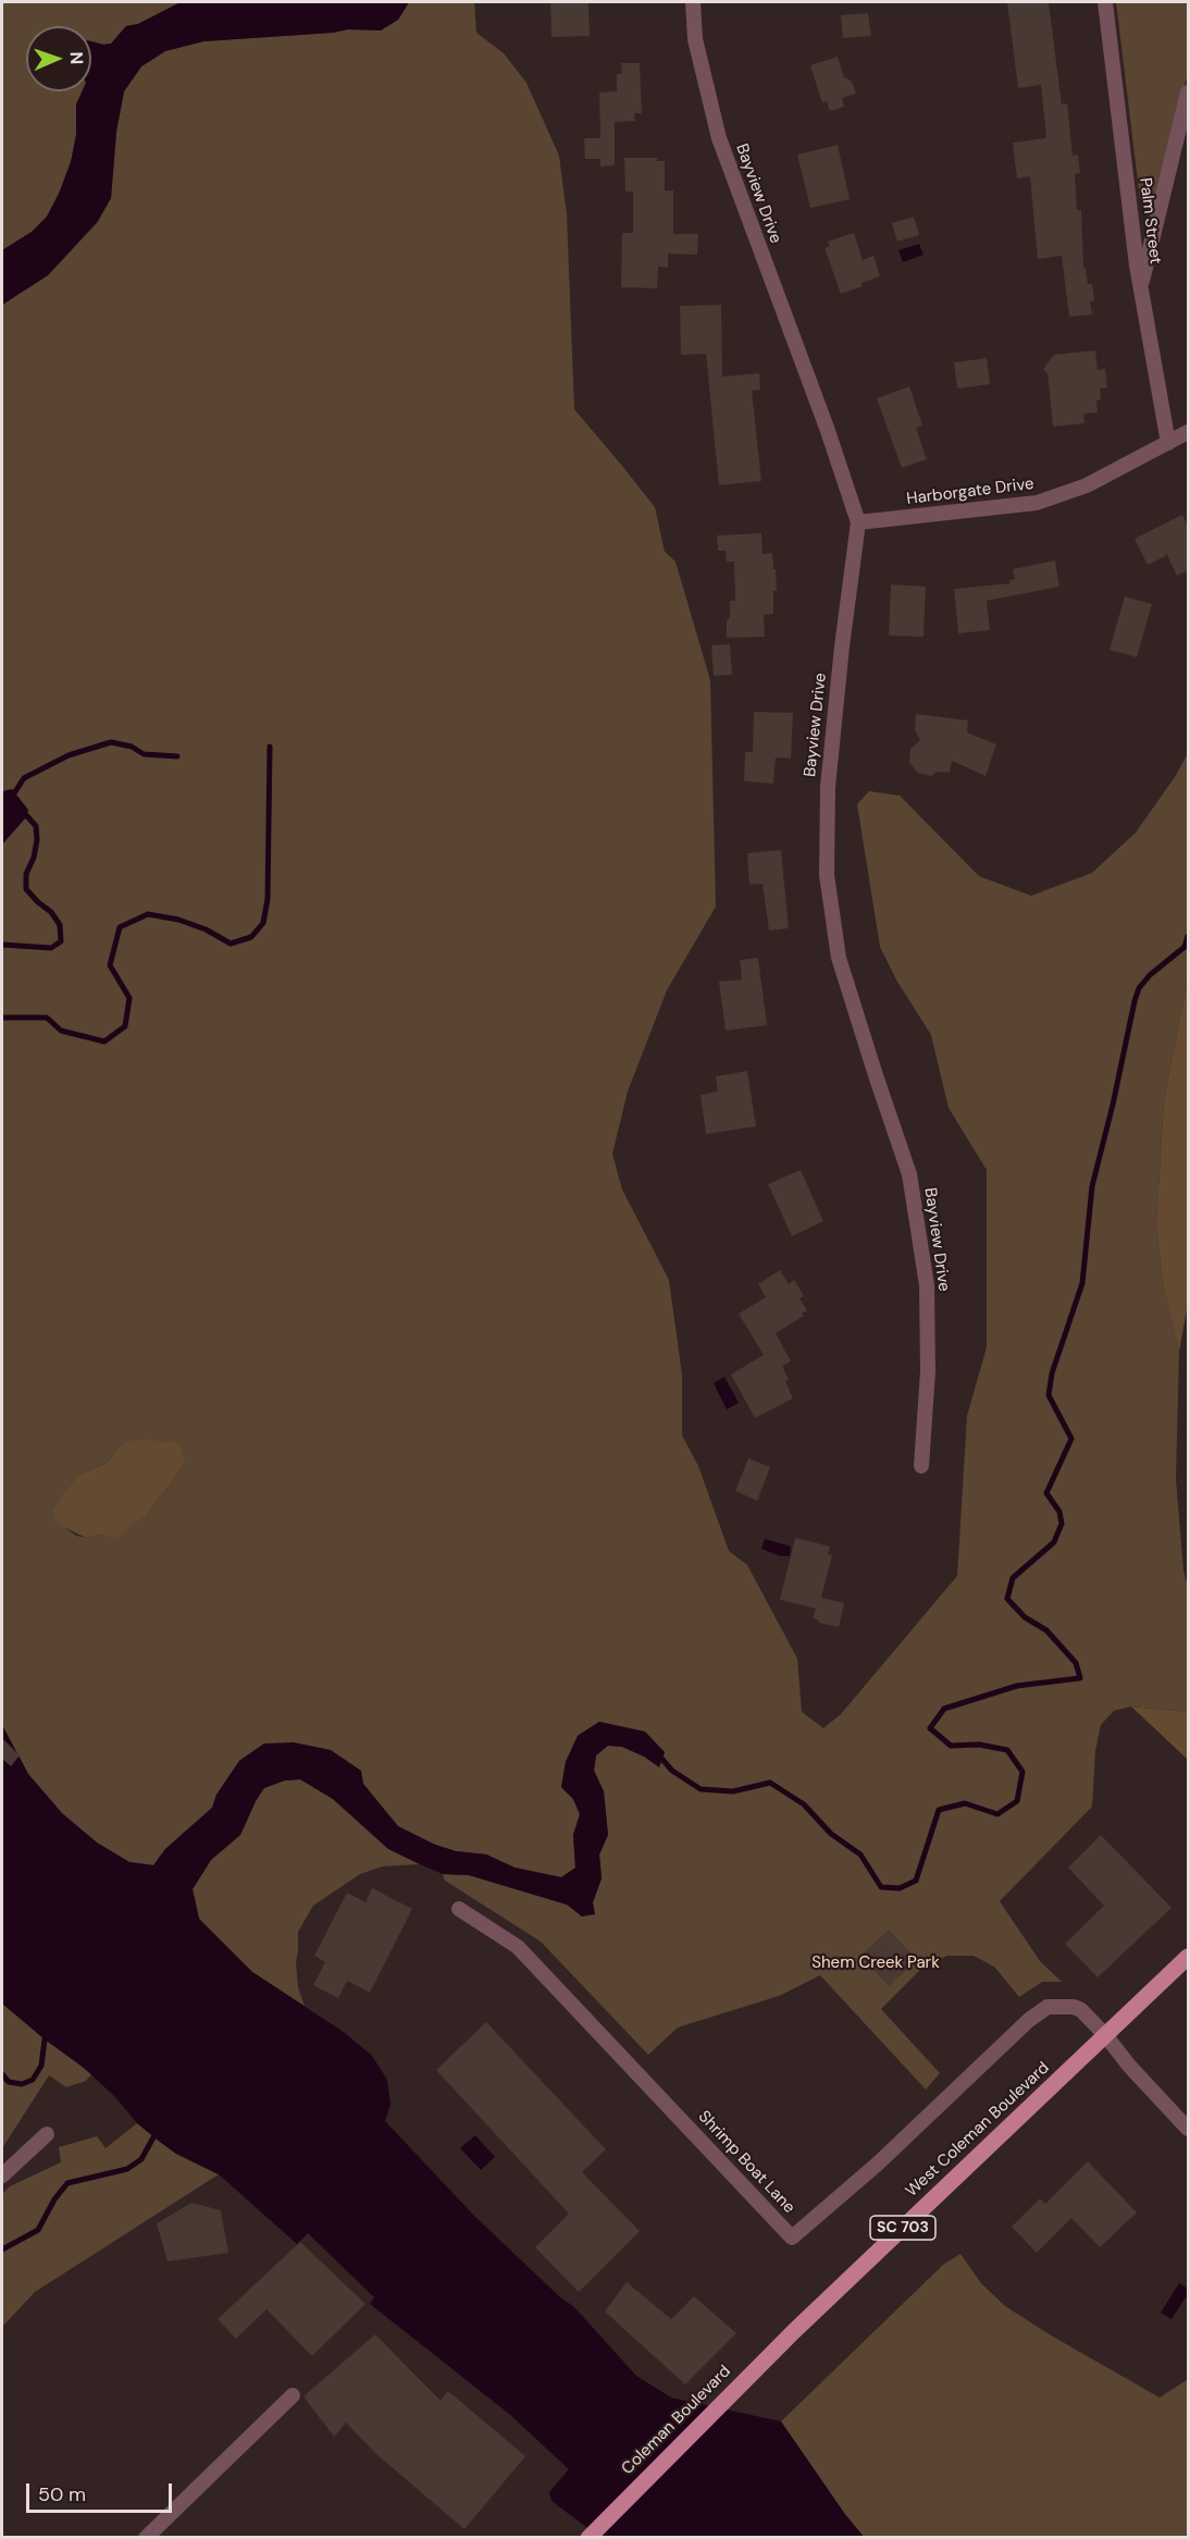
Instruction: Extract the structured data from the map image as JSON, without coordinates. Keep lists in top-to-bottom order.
{
  "streets": {
    "main road": ["West Coleman Boulevard", "SC 703", "Coleman Boulevard"],
    "street": [
      "Bayview Drive",
      "Palm Street",
      "Harborgate Drive",
      "Shrimp Boat Lane"
    ]
  },
  "crossings": [
    ["Bayview Drive", "Harborgate Drive"],
    ["Palm Street", "Harborgate Drive"],
    ["West Coleman Boulevard", "Shrimp Boat Lane"],
    ["West Coleman Boulevard", "Coleman Boulevard"]
  ],
  "parks": ["Shem Creek Park"],
  "scale_bar": "50 m",
  "north": "right"
}
